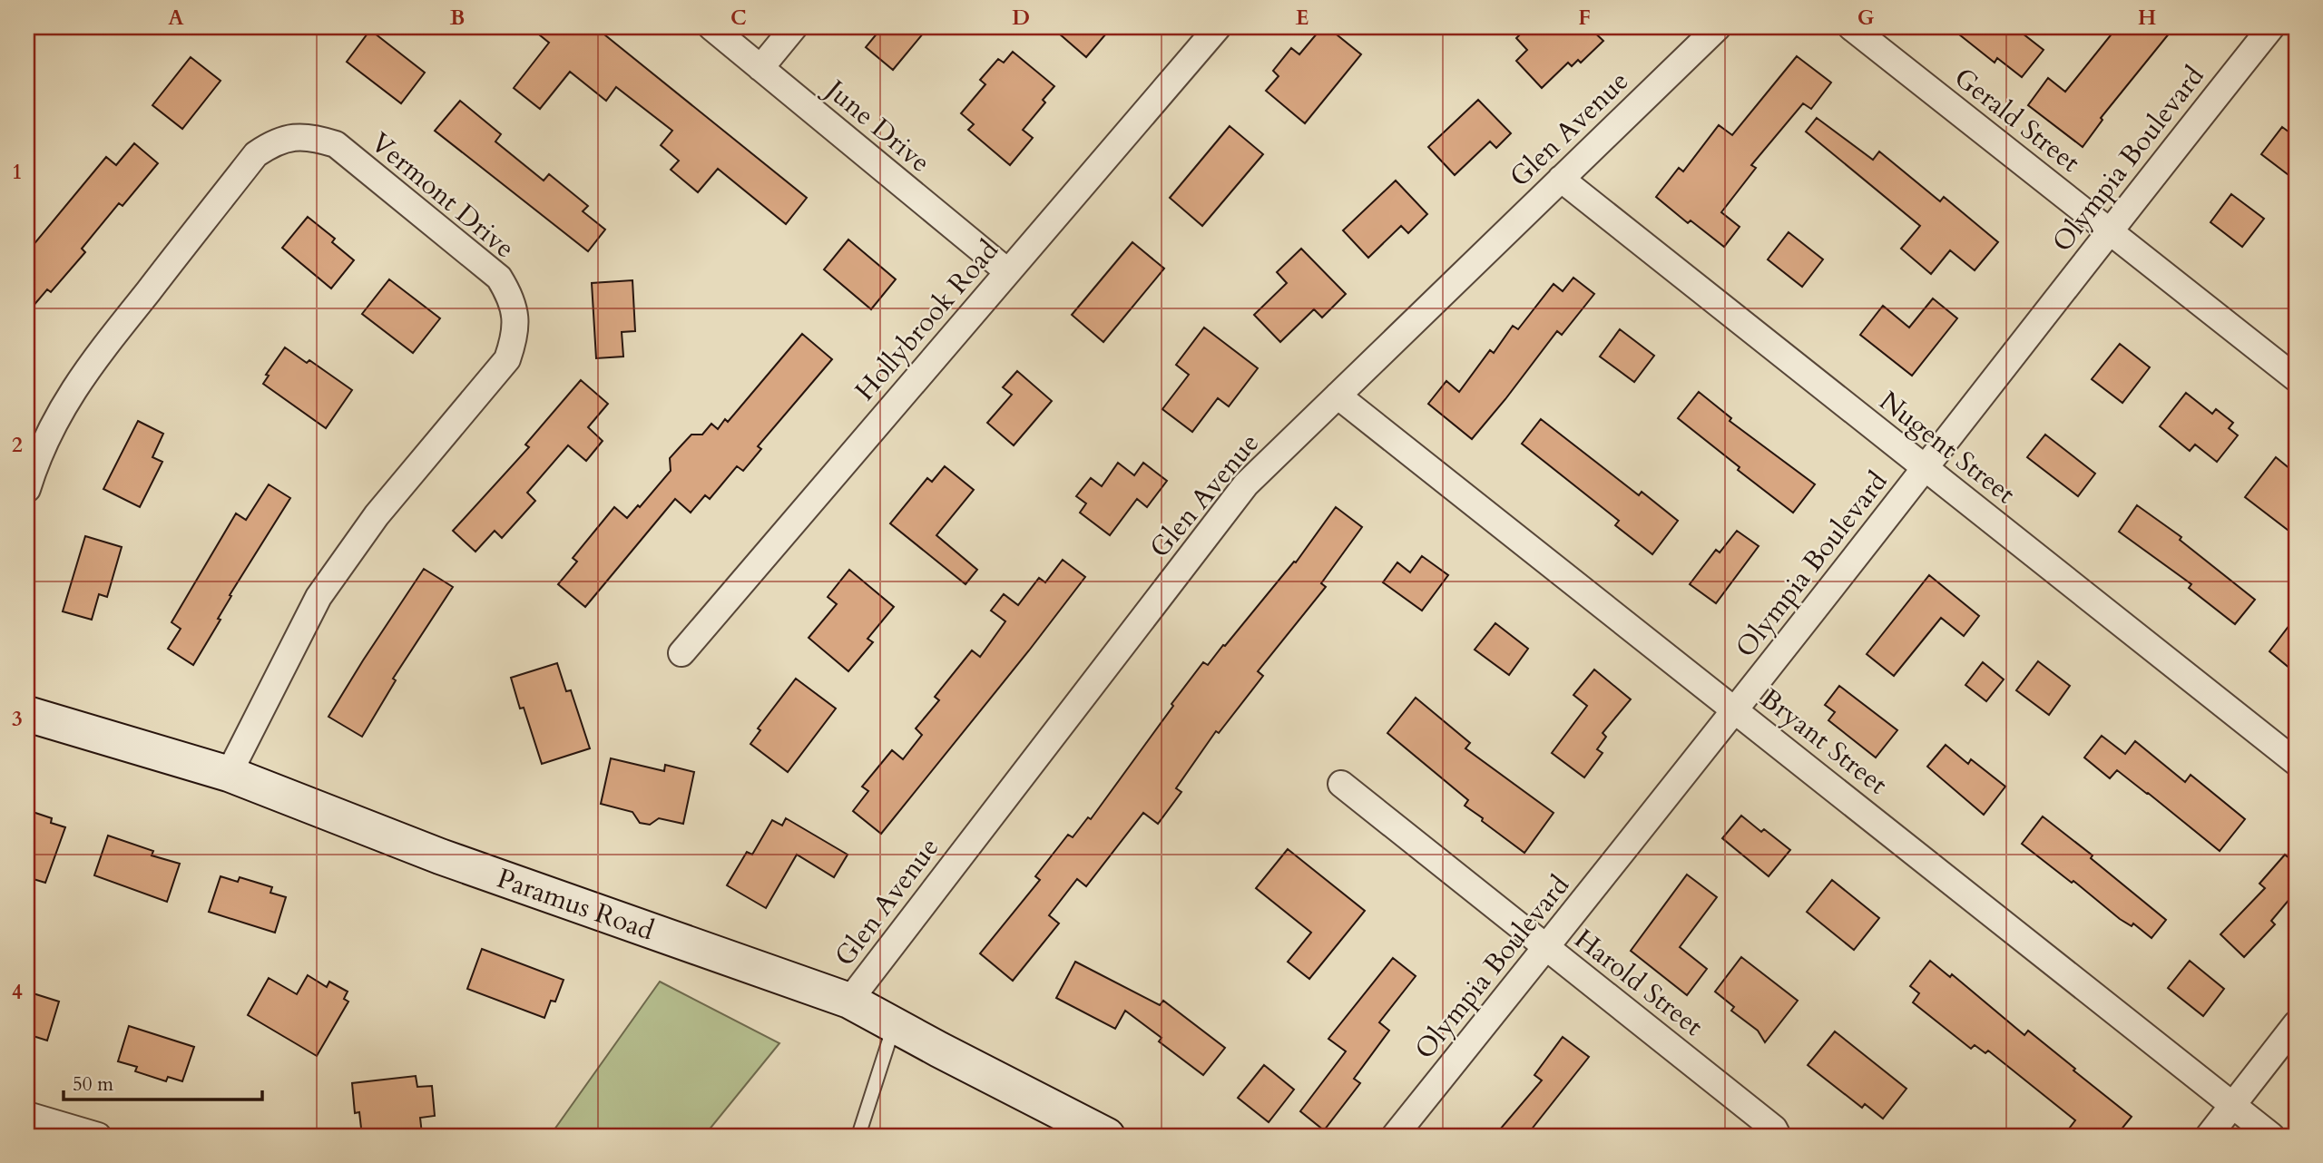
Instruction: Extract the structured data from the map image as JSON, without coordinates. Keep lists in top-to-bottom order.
{
  "streets": {
    "main road": ["Paramus Road"],
    "street": [
      "Gerald Street",
      "June Drive",
      "Glen Avenue",
      "Olympia Boulevard",
      "Vermont Drive",
      "Hollybrook Road",
      "Nugent Street",
      "Bryant Street",
      "Harold Street"
    ]
  },
  "crossings": [
    ["Gerald Street", "Olympia Boulevard"],
    ["June Drive", "Hollybrook Road"],
    ["Glen Avenue", "Nugent Street"],
    ["Glen Avenue", "Bryant Street"],
    ["Glen Avenue", "Paramus Road"],
    ["Olympia Boulevard", "Nugent Street"],
    ["Olympia Boulevard", "Bryant Street"],
    ["Olympia Boulevard", "Harold Street"],
    ["Vermont Drive", "Paramus Road"]
  ],
  "scale_bar": "50 m",
  "grid": {
    "columns": [
      "A",
      "B",
      "C",
      "D",
      "E",
      "F",
      "G",
      "H"
    ],
    "rows": [
      "1",
      "2",
      "3",
      "4"
    ]
  }
}
